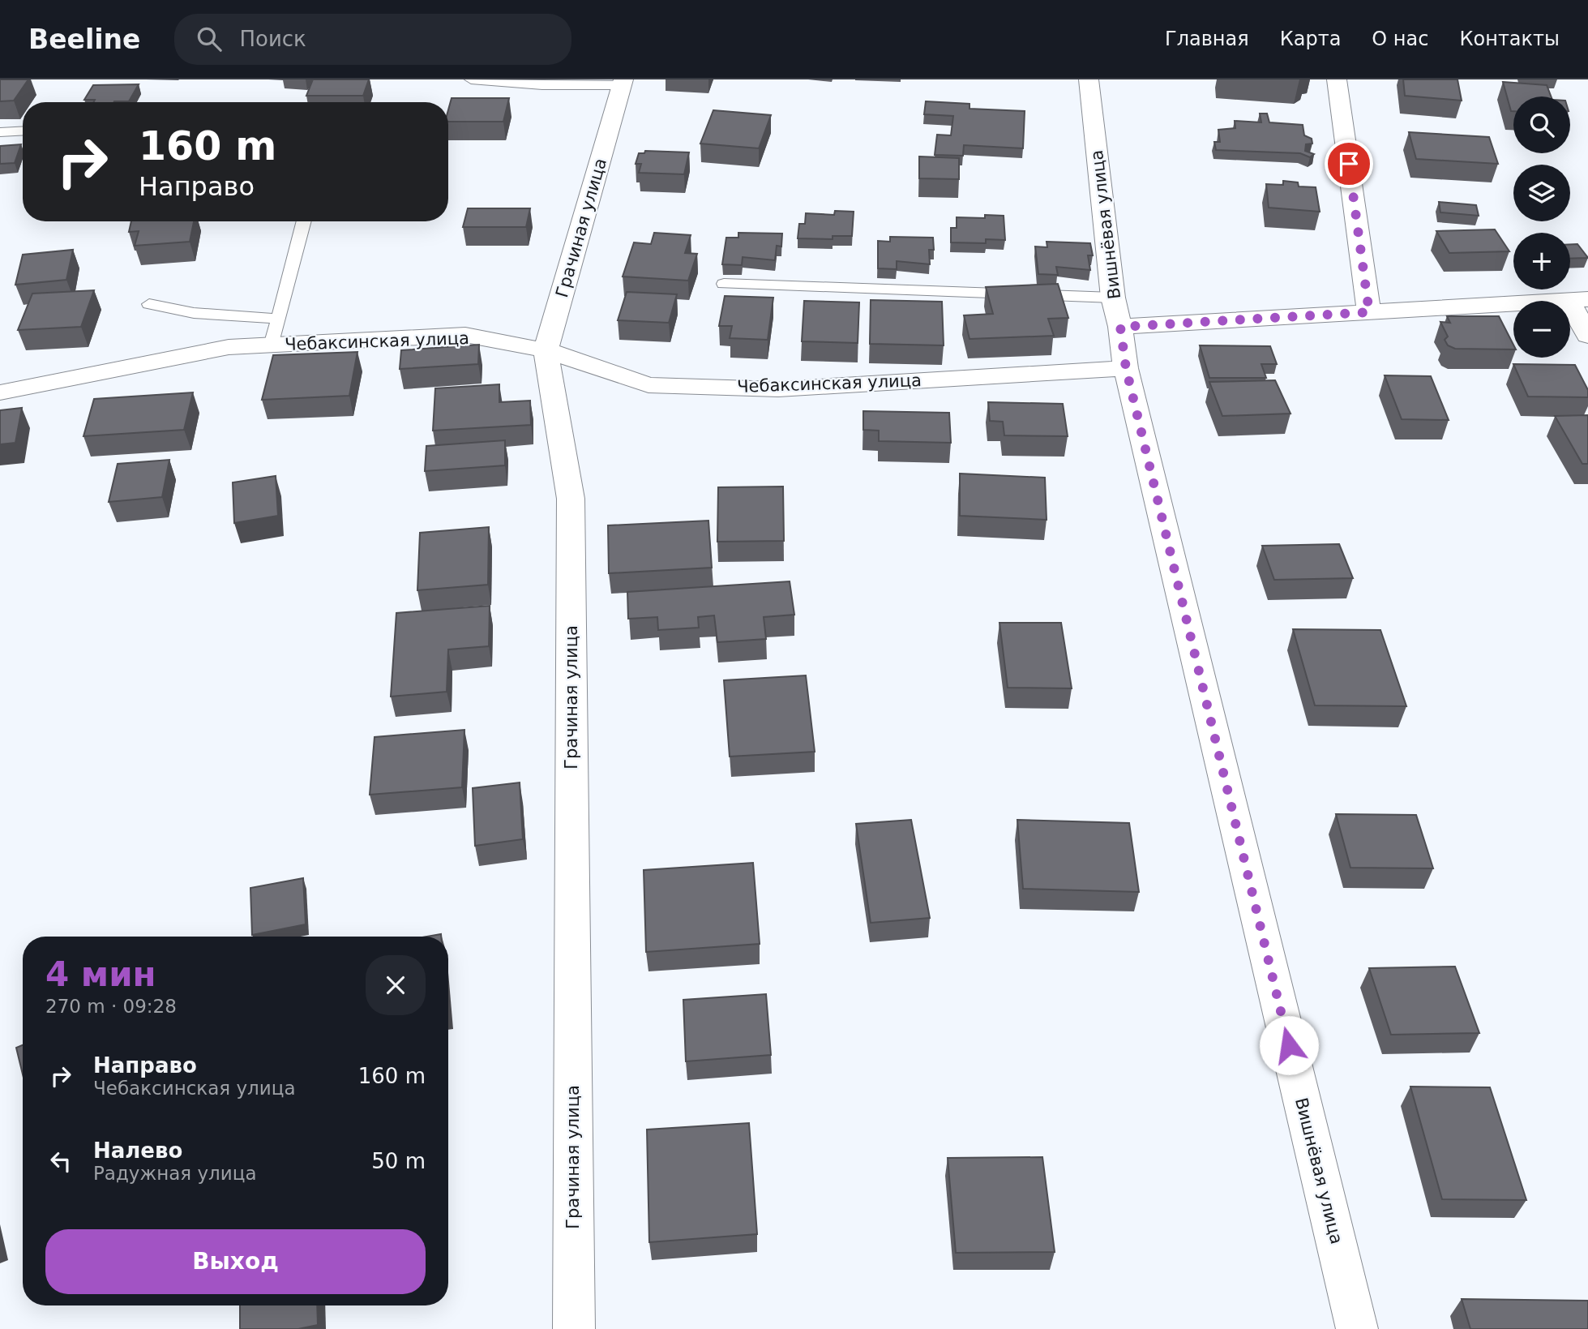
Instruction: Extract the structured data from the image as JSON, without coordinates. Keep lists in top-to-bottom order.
{
  "streets": {
    "street": ["Вишнёвая улица", "Грачиная улица", "Чебаксинская улица"]
  },
  "crossings": [
    ["Вишнёвая улица", "Чебаксинская улица"],
    ["Грачиная улица", "Чебаксинская улица"]
  ],
  "page": {
    "header": "Beeline",
    "search": "Поиск",
    "nav": [
      "Главная",
      "Карта",
      "О нас",
      "Контакты"
    ],
    "map_buttons": ["+", "−"],
    "turn": ["160 m", "Направо"],
    "heading": ["4 мин", "270 m · 09:28"],
    "list": [
      {
        "name": "Направо",
        "note": "Чебаксинская улица",
        "value": "160 m"
      },
      {
        "name": "Налево",
        "note": "Радужная улица",
        "value": "50 m"
      }
    ],
    "buttons": "Выход"
  }
}
